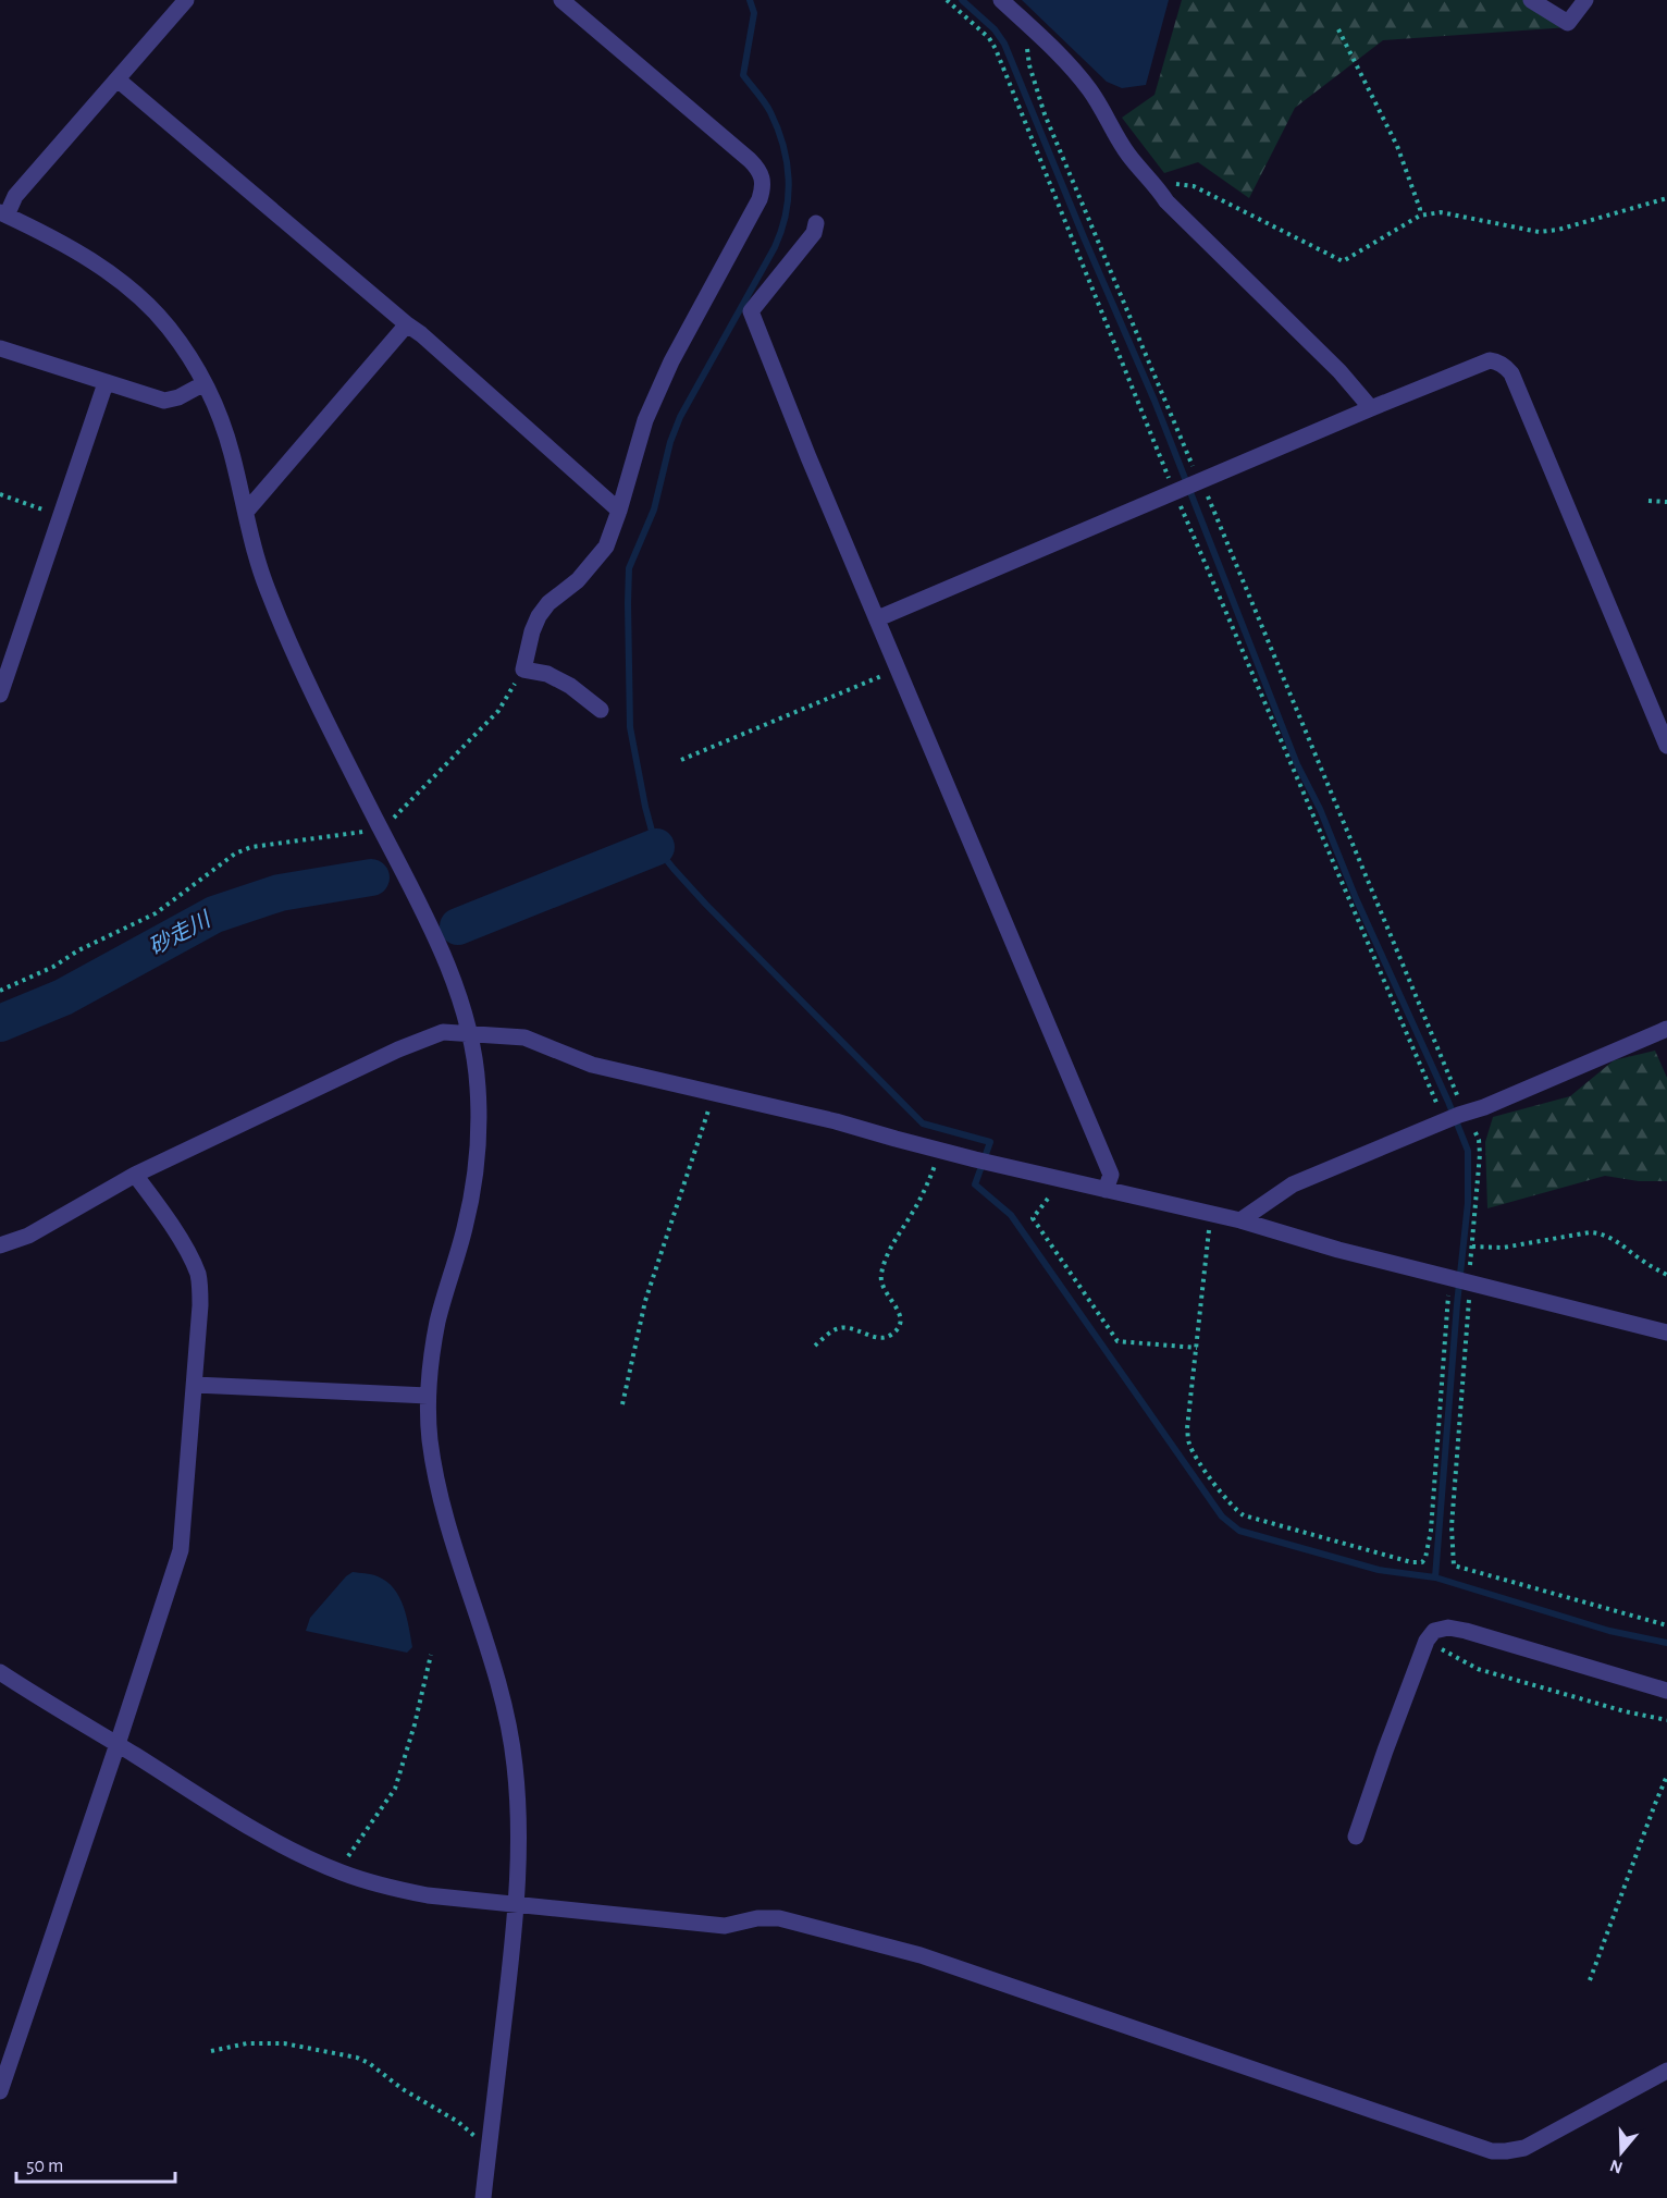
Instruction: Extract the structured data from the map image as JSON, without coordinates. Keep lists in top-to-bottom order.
{
  "water": ["砂走川"],
  "scale_bar": "50 m",
  "north": "bottom"
}
